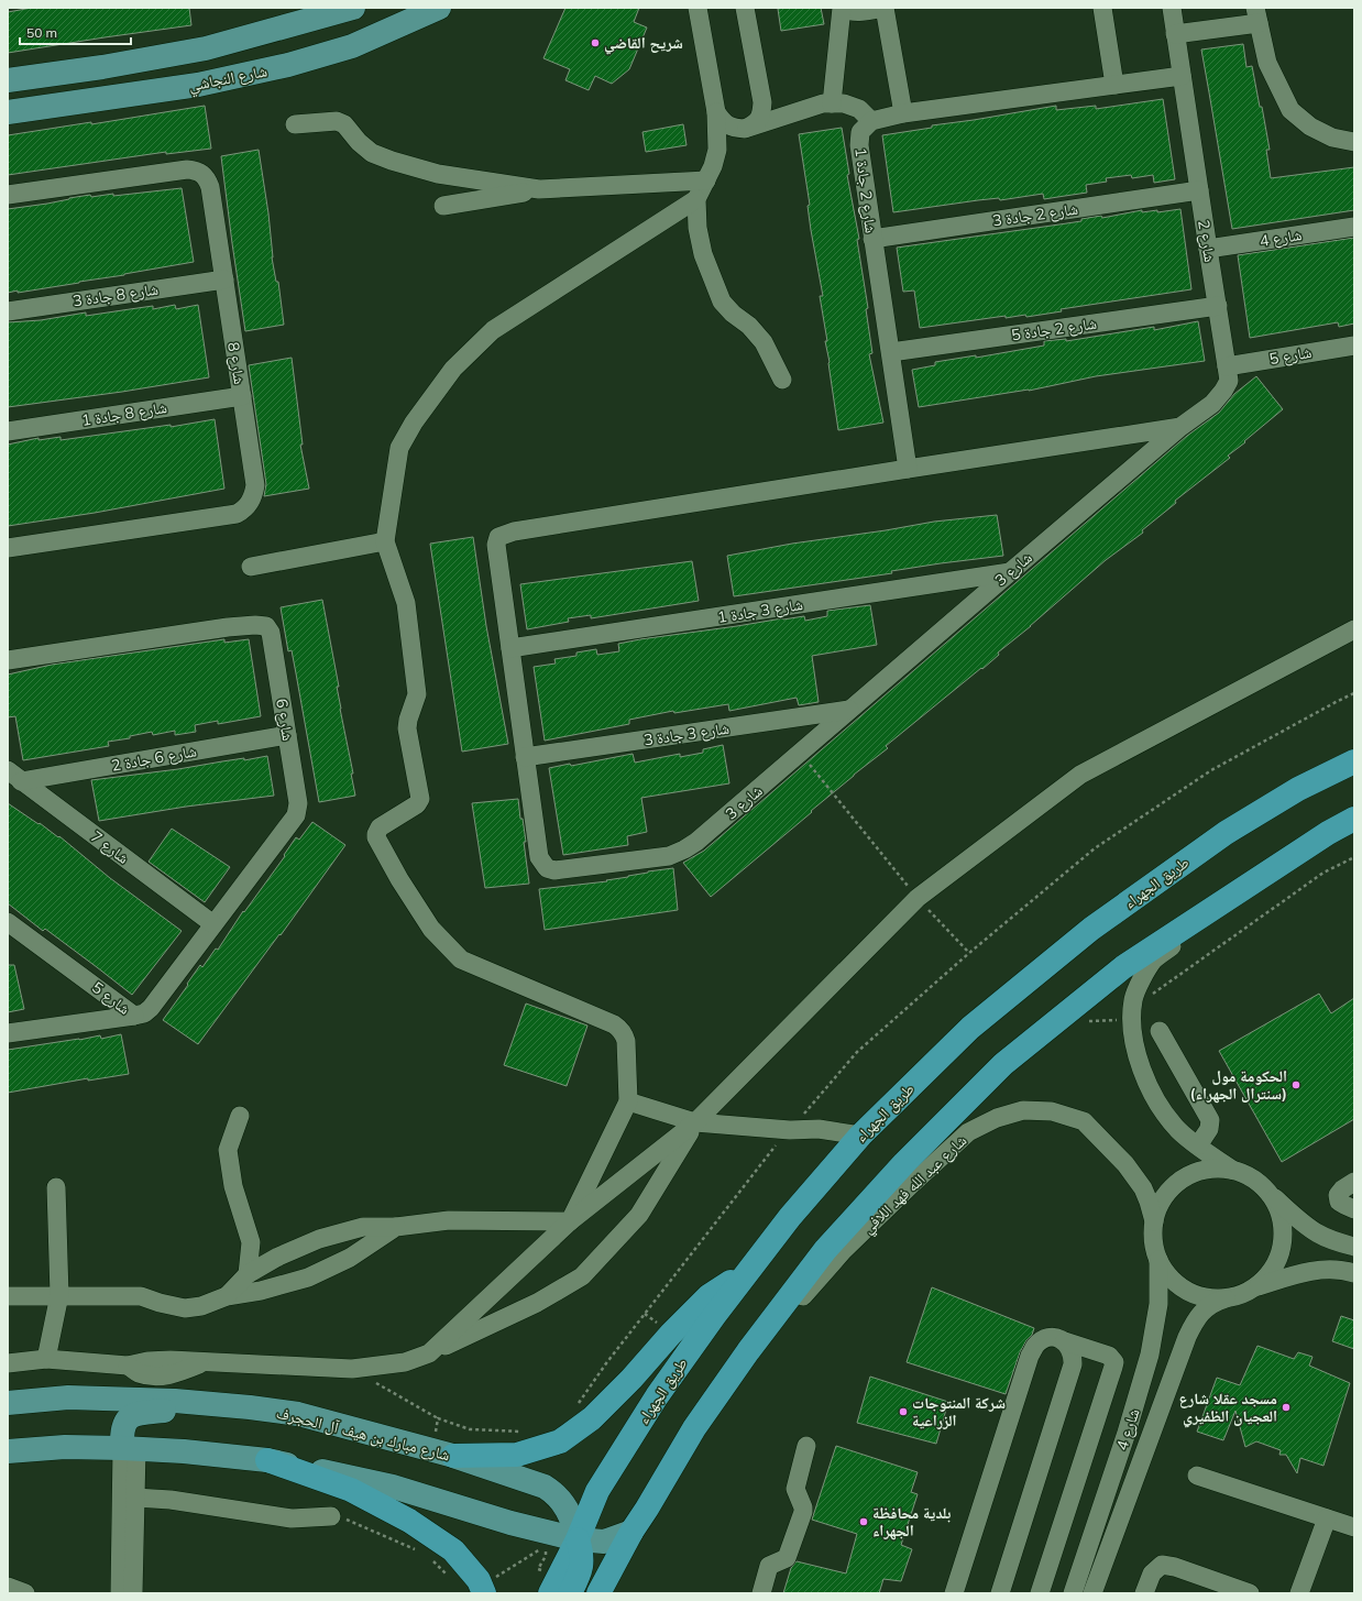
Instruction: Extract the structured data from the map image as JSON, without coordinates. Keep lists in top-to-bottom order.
{
  "streets": {
    "highway": ["طريق الجهراء"],
    "main road": ["شارع النجاشي", "شارع مبارك بن هيف آل الحجرف"],
    "street": [
      "شارع 2 جادة 1",
      "شارع 2 جادة 3",
      "شارع 4",
      "شارع 2",
      "شارع 8 جادة 3",
      "شارع 2 جادة 5",
      "شارع 5",
      "شارع 8",
      "شارع 8 جادة 1",
      "شارع 3",
      "شارع 3 جادة 1",
      "شارع 6",
      "شارع 3 جادة 3",
      "شارع 6 جادة 2",
      "شارع 7",
      "شارع عبد الله فهد اللافي"
    ]
  },
  "crossings": [
    ["شارع 2 جادة 1", "شارع 2 جادة 3"],
    ["شارع 2 جادة 1", "شارع 2 جادة 5"],
    ["شارع 2 جادة 1", "شارع 3"],
    ["شارع 2 جادة 3", "شارع 2"],
    ["شارع 4", "شارع 2"],
    ["شارع 4", "شارع عبد الله فهد اللافي"],
    ["شارع 2", "شارع 2 جادة 5"],
    ["شارع 2", "شارع 5"],
    ["شارع 2", "شارع 3"],
    ["شارع 8 جادة 3", "شارع 8"],
    ["شارع 5", "شارع 6"],
    ["شارع 8", "شارع 8 جادة 1"],
    ["شارع 3", "شارع 3 جادة 1"],
    ["شارع 3", "شارع 3 جادة 3"],
    ["شارع 6", "شارع 6 جادة 2"],
    ["شارع 6", "شارع 7"],
    ["شارع 6 جادة 2", "شارع 7"],
    ["طريق الجهراء", "شارع مبارك بن هيف آل الحجرف"]
  ],
  "places": [
    "شريح القاضي",
    "الحكومة مول (سنترال الجهراء)",
    "مسجد عقلا شارع العجيان الظفيري",
    "شركة المنتوجات الزراعية",
    "بلدية محافظة الجهراء"
  ],
  "scale_bar": "50 m"
}
